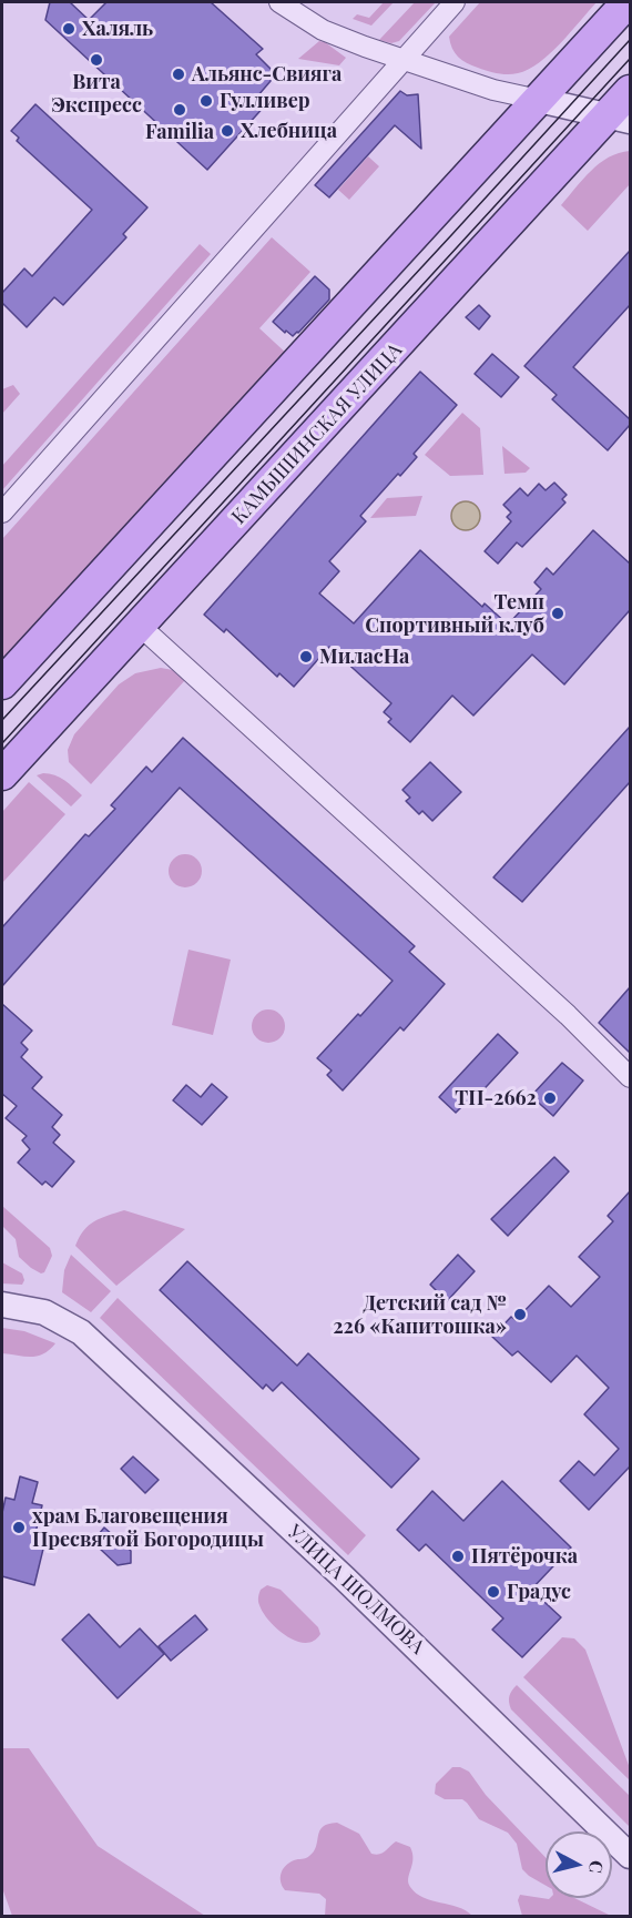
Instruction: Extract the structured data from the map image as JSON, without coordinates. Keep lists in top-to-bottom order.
{
  "streets": {
    "main road": ["КАМЫШИНСКАЯ УЛИЦА"],
    "street": ["УЛИЦА ШОЛМОВА"]
  },
  "places": [
    "Халяль",
    "Вита Экспресс",
    "Альянс-Свияга",
    "Гулливер",
    "Familia",
    "Хлебница",
    "Темп Спортивный клуб",
    "МиласНа",
    "ТП-2662",
    "Детский сад № 226 «Капитошка»",
    "храм Благовещения Пресвятой Богородицы",
    "Пятёрочка",
    "Градус"
  ],
  "north": "right"
}
